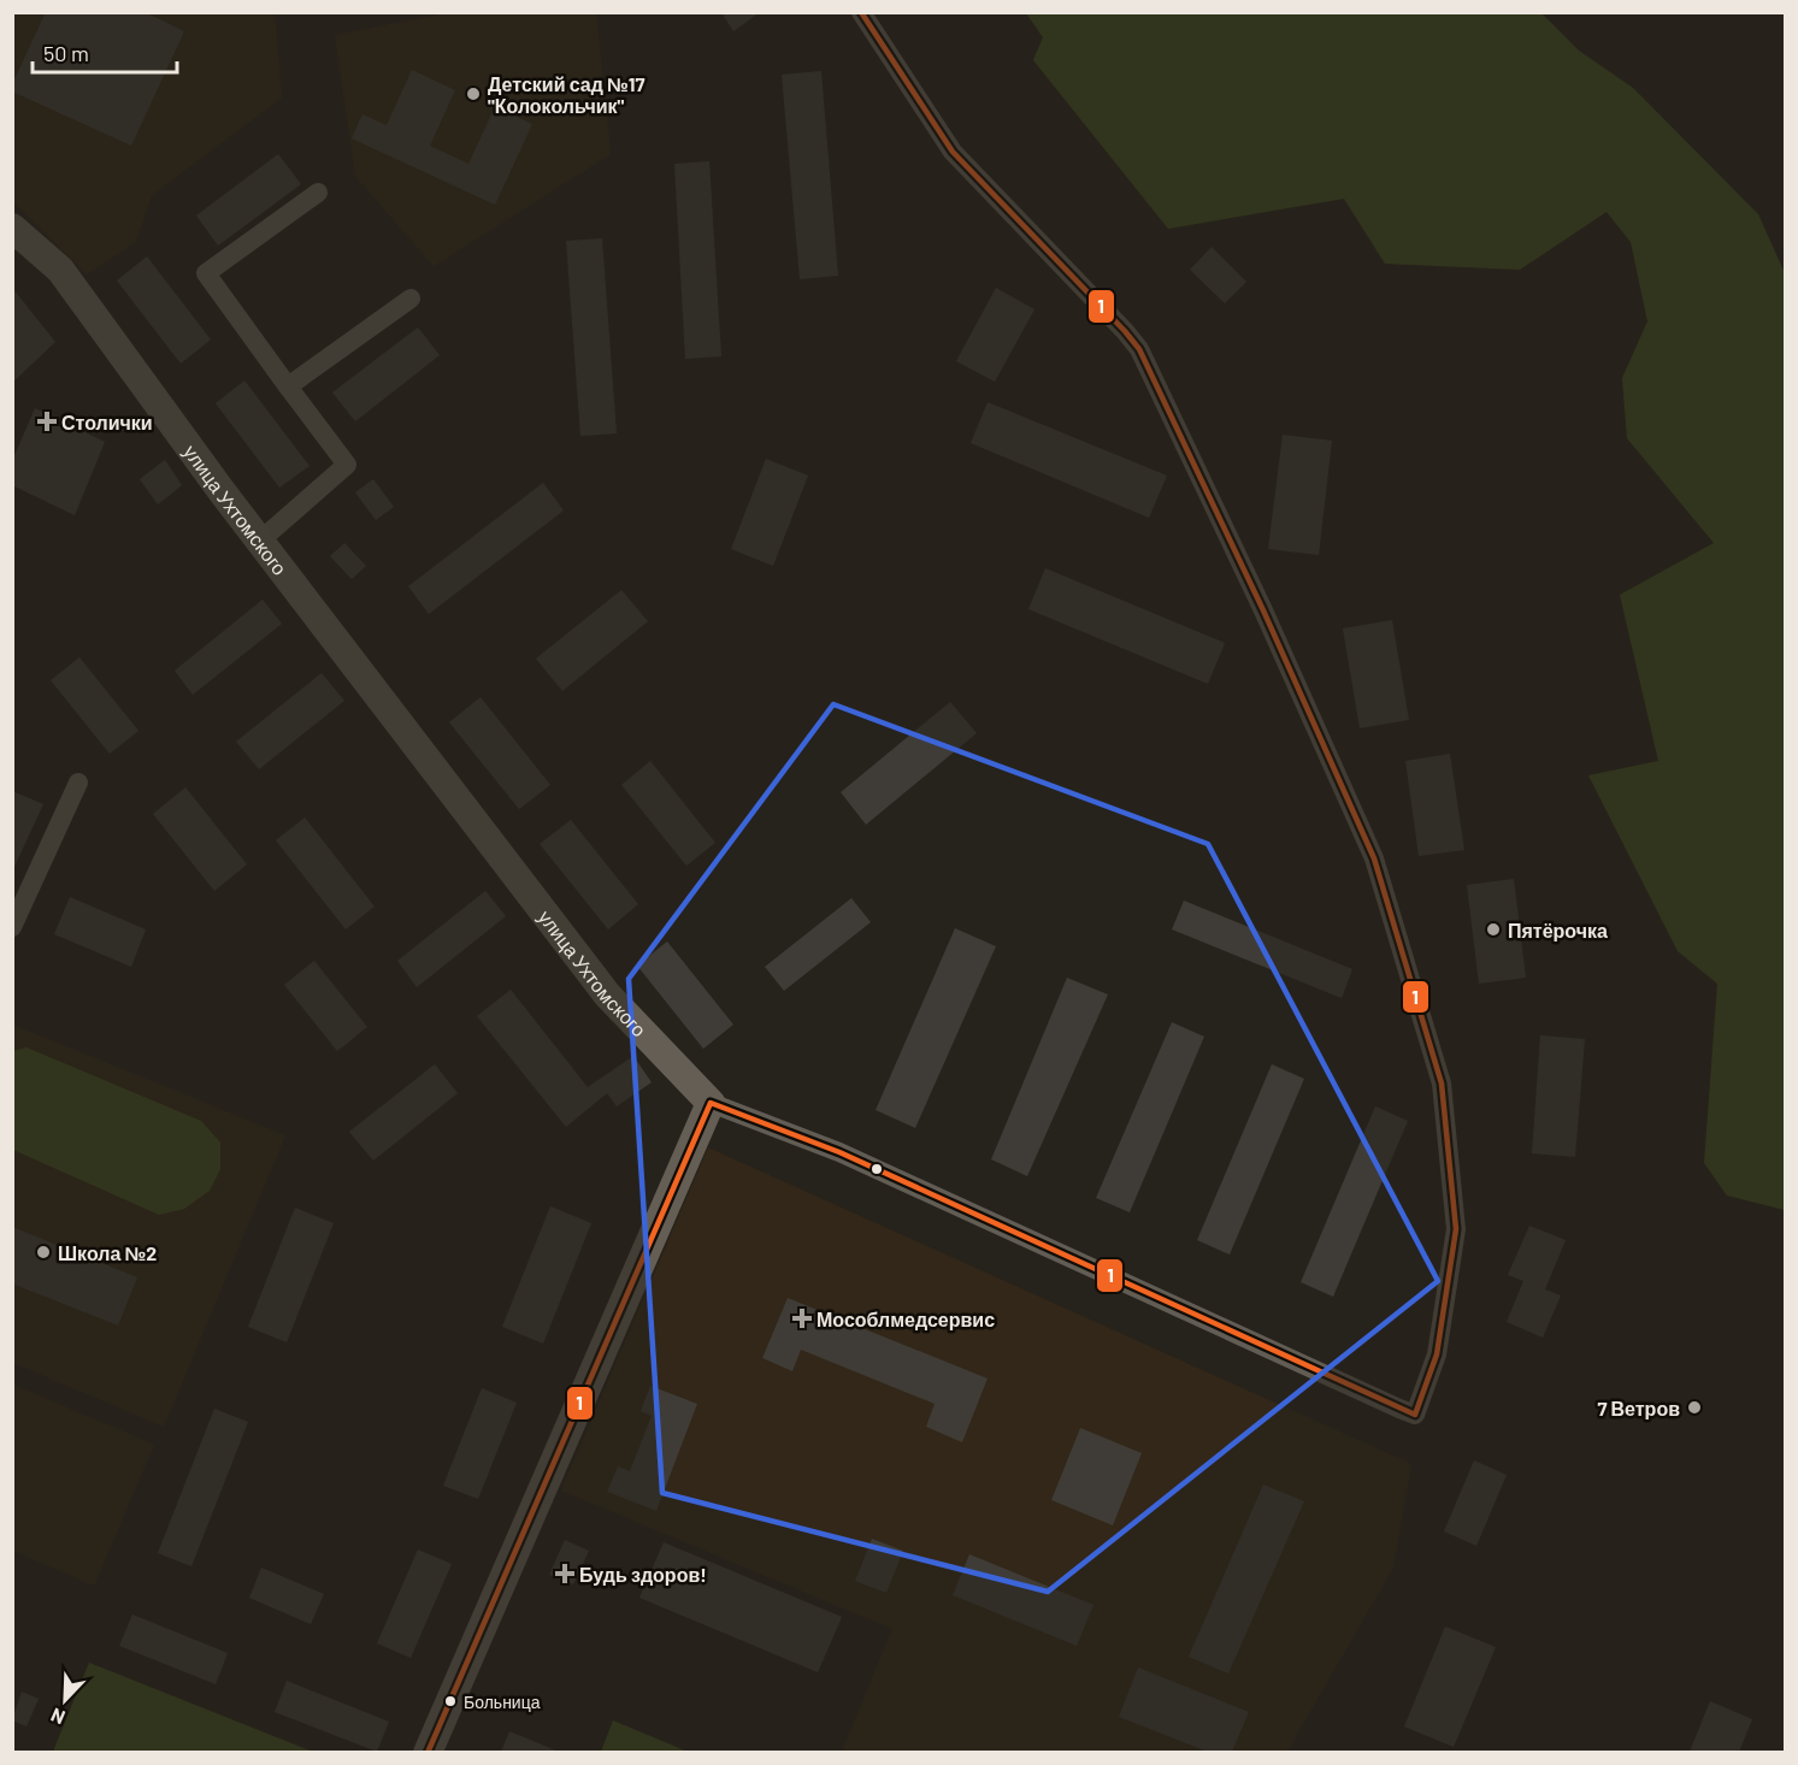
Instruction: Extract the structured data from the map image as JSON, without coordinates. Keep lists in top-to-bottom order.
{
  "streets": {
    "street": ["улица Ухтомского"]
  },
  "places": {
    "other": [
      "Детский сад №17 \"Колокольчик\"",
      "Пятёрочка",
      "Школа №2",
      "7 Ветров",
      "Больница"
    ],
    "health": ["Столички", "Мособлмедсервис", "Будь здоров!"]
  },
  "lines": ["transit line 1"],
  "scale_bar": "50 m",
  "north": "bottom left"
}
